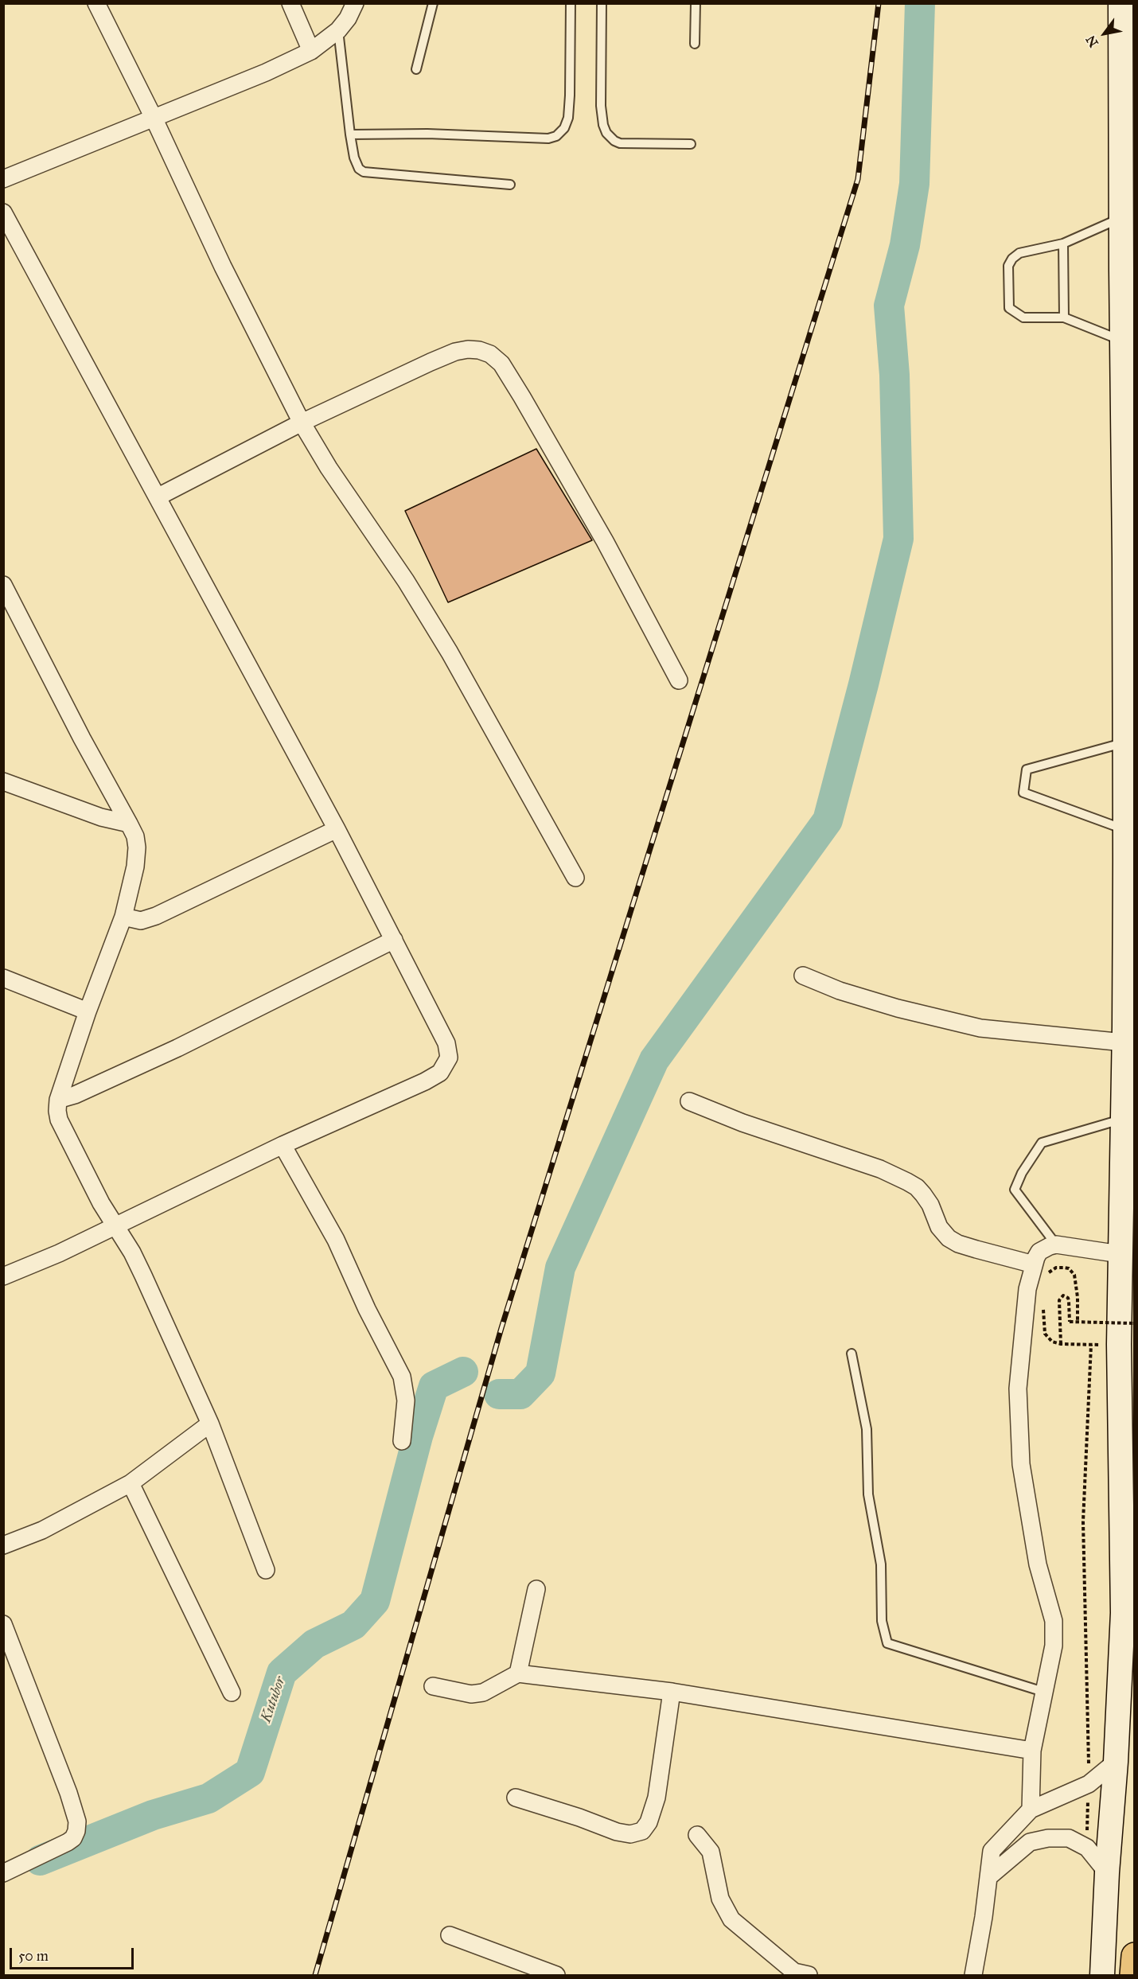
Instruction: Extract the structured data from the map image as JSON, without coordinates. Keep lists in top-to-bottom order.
{
  "water": ["Kutubor"],
  "scale_bar": "50 m",
  "north": "bottom left"
}
